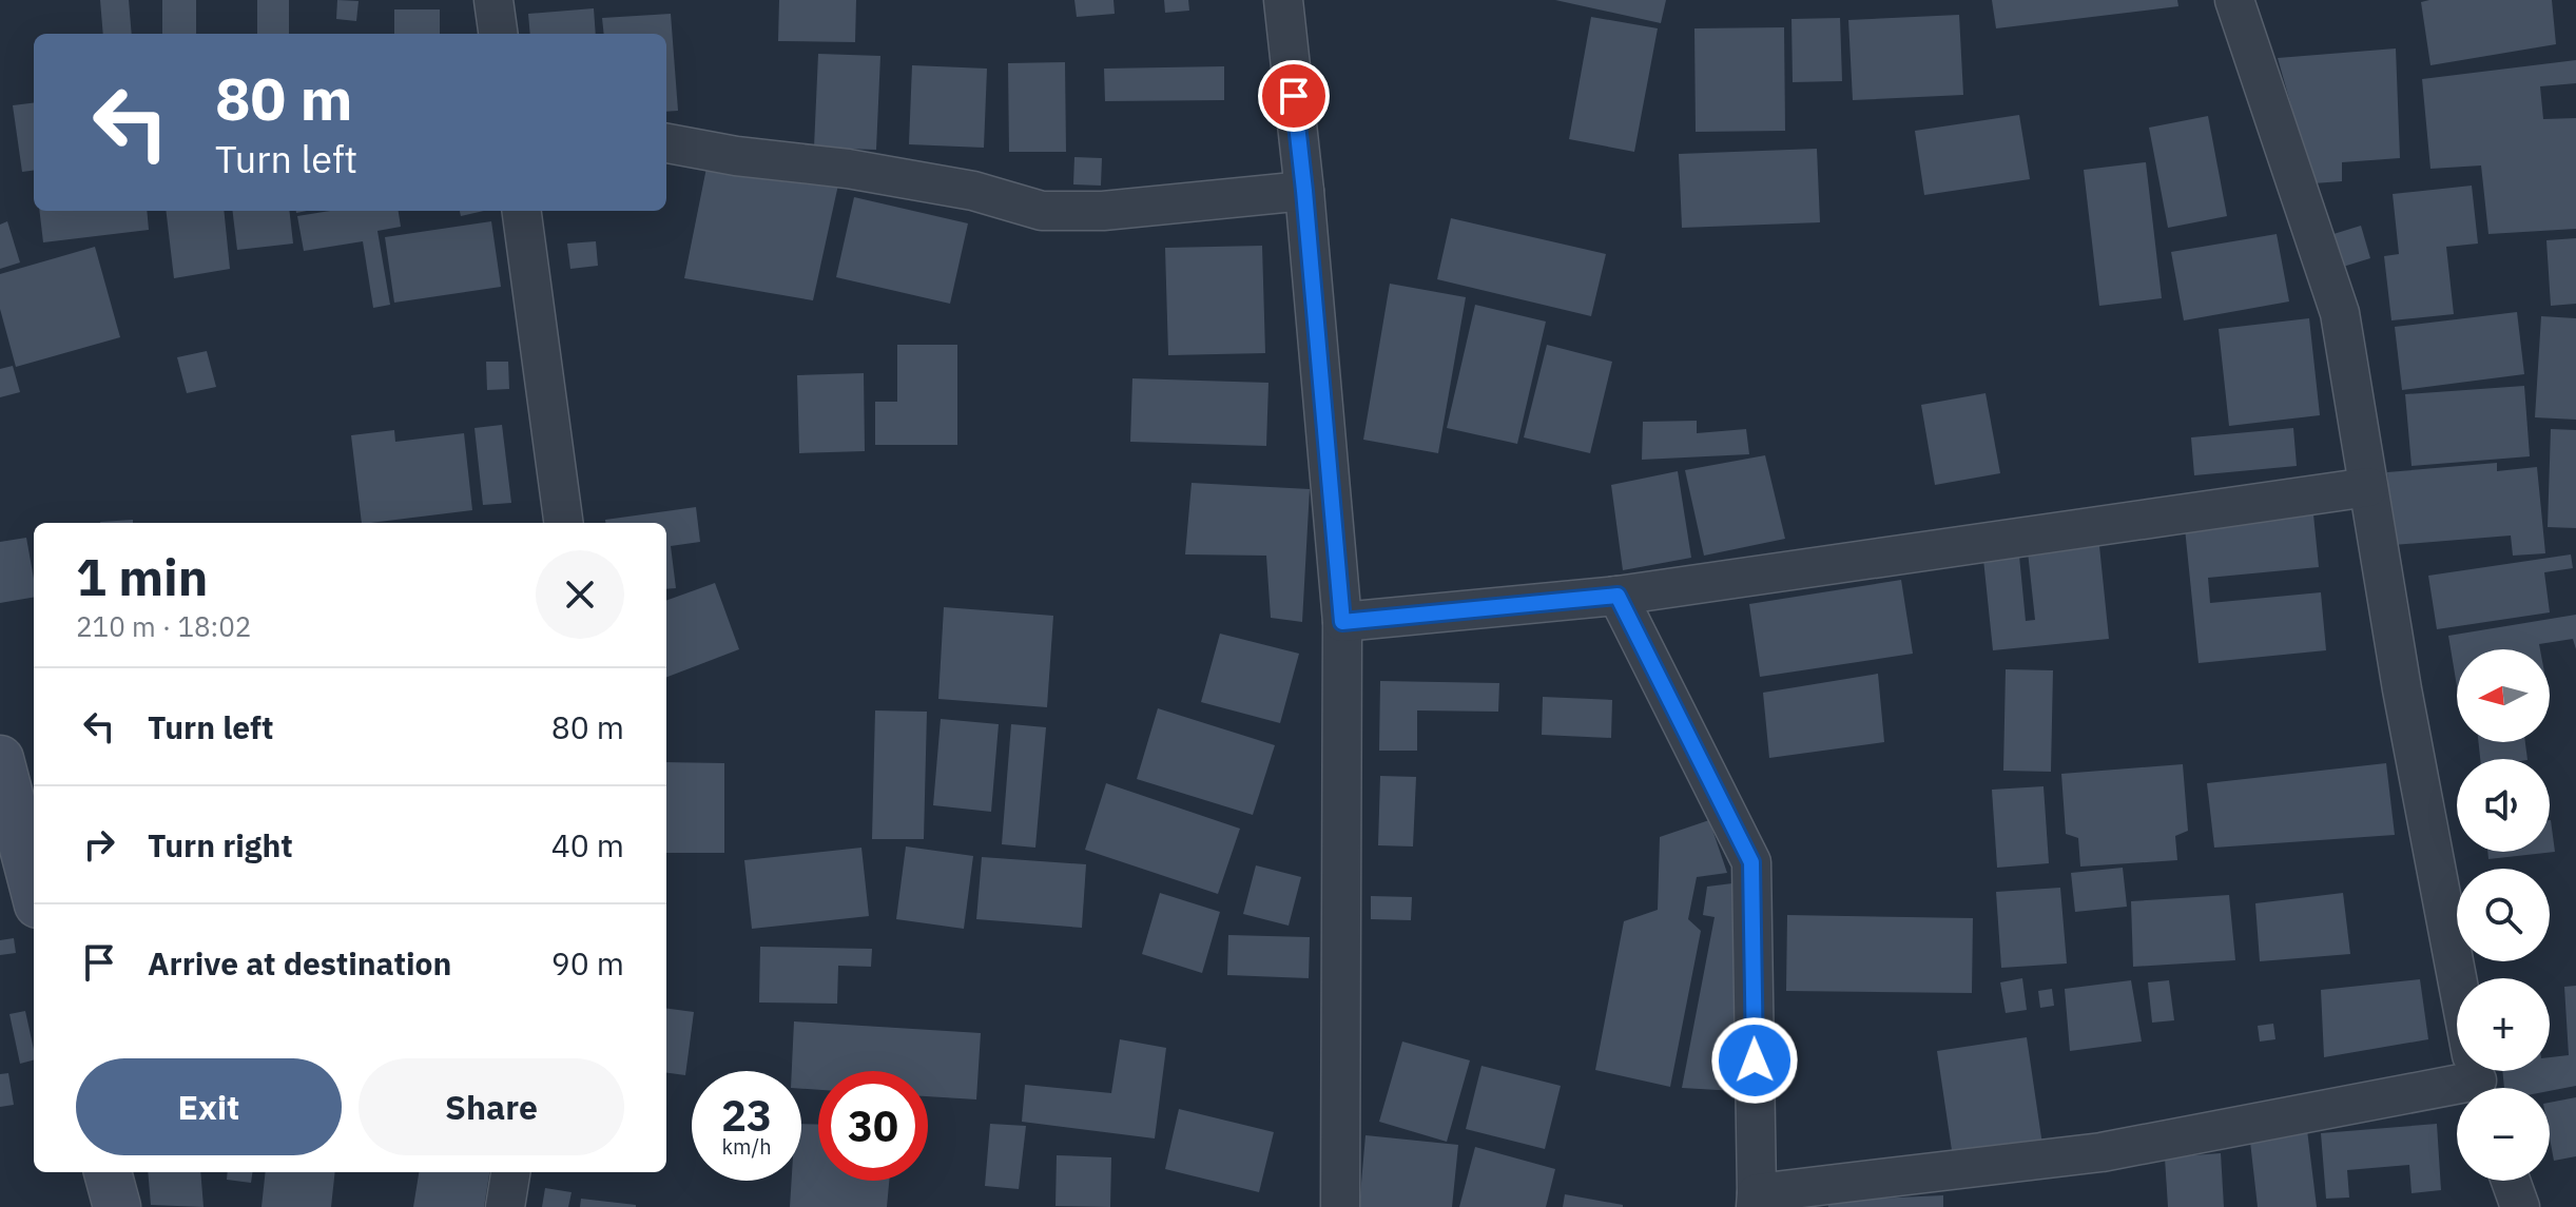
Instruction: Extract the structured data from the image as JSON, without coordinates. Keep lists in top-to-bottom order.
{
  "north": "left",
  "page": {
    "turn": ["80 m", "Turn left"],
    "heading": ["1 min", "210 m · 18:02"],
    "map_buttons": ["+", "−"],
    "list": [
      {
        "name": "Turn left",
        "value": "80 m"
      },
      {
        "name": "Turn right",
        "value": "40 m"
      },
      {
        "name": "Arrive at destination",
        "value": "90 m"
      }
    ],
    "buttons": ["Exit", "Share"],
    "speed": "23 km/h",
    "limit": "30"
  }
}
